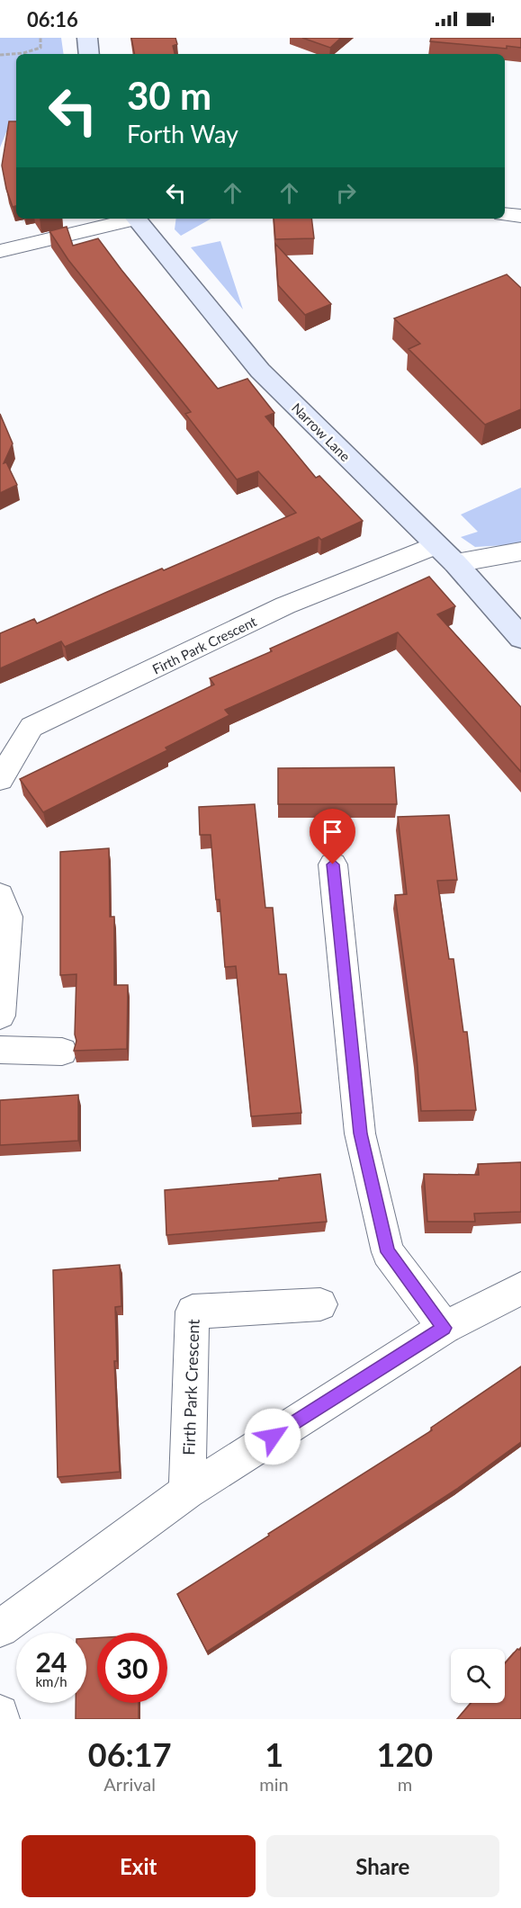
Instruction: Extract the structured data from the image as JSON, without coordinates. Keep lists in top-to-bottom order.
{
  "streets": {
    "main road": ["Narrow Lane"],
    "street": ["Firth Park Crescent"]
  },
  "crossings": [
    ["Narrow Lane", "Firth Park Crescent"]
  ],
  "page": {
    "status": "06:16",
    "turn": ["30 m", "Forth Way"],
    "speed": "24 km/h",
    "limit": "30",
    "eta": [
      "06:17",
      "Arrival",
      "1",
      "min",
      "120",
      "m"
    ],
    "buttons": ["Exit", "Share"]
  }
}
